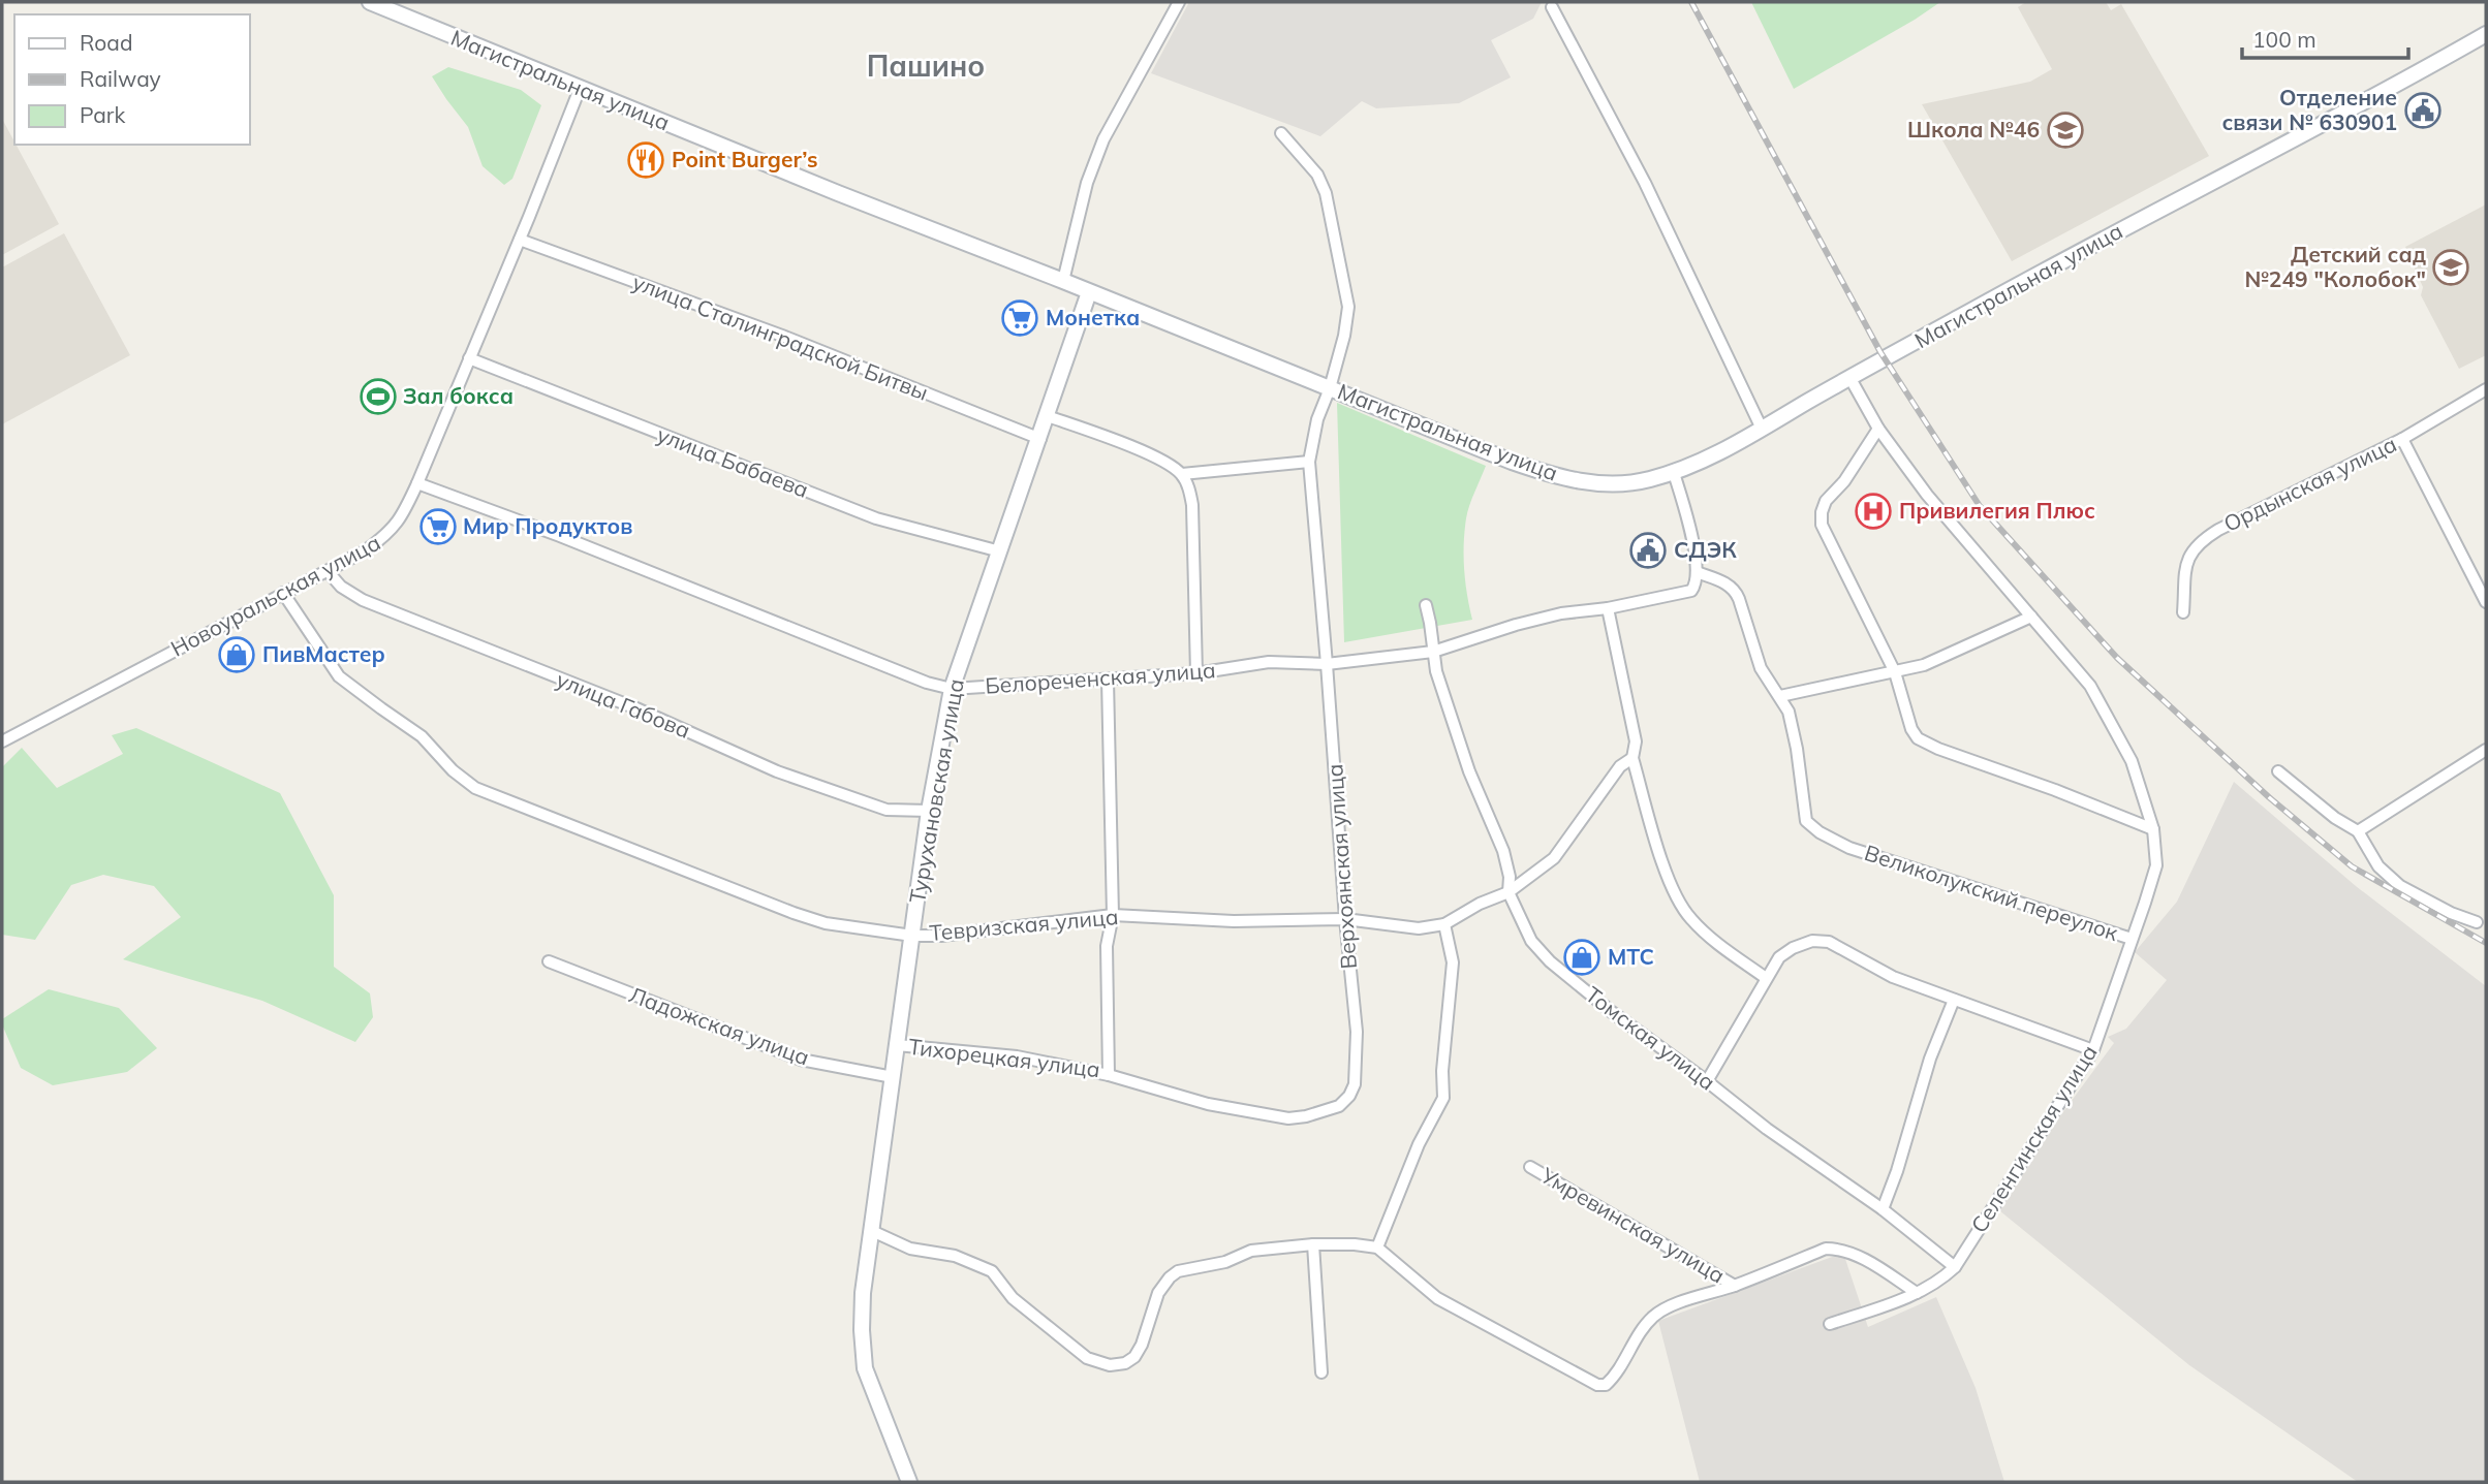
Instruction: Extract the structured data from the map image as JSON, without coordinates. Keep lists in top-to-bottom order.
{
  "streets": {
    "main road": ["Магистральная улица", "Турухановская улица"],
    "street": [
      "улица Сталинградской Битвы",
      "улица Бабаева",
      "Ордынская улица",
      "Новоуральская улица",
      "Белореченская улица",
      "улица Габова",
      "Верхоянская улица",
      "Великолукский переулок",
      "Тевризская улица",
      "Ладожская улица",
      "Томская улица",
      "Тихорецкая улица",
      "Селенгинская улица",
      "Умревинская улица"
    ]
  },
  "crossings": [
    ["Магистральная улица", "Новоуральская улица"],
    ["Магистральная улица", "Турухановская улица"],
    ["Магистральная улица", "Верхоянская улица"],
    ["Магистральная улица", "Селенгинская улица"],
    ["улица Сталинградской Битвы", "Новоуральская улица"],
    ["улица Сталинградской Битвы", "Турухановская улица"],
    ["улица Бабаева", "Новоуральская улица"],
    ["улица Бабаева", "Турухановская улица"],
    ["Новоуральская улица", "Белореченская улица"],
    ["Новоуральская улица", "улица Габова"],
    ["Новоуральская улица", "Тевризская улица"],
    ["Белореченская улица", "Турухановская улица"],
    ["Белореченская улица", "Верхоянская улица"],
    ["Белореченская улица", "Томская улица"],
    ["Белореченская улица", "Тихорецкая улица"],
    ["улица Габова", "Турухановская улица"],
    ["Турухановская улица", "Тевризская улица"],
    ["Турухановская улица", "Ладожская улица"],
    ["Турухановская улица", "Тихорецкая улица"],
    ["Верхоянская улица", "Тевризская улица"],
    ["Верхоянская улица", "Тихорецкая улица"],
    ["Великолукский переулок", "Селенгинская улица"],
    ["Тевризская улица", "Томская улица"],
    ["Тевризская улица", "Тихорецкая улица"],
    ["Томская улица", "Селенгинская улица"]
  ],
  "districts": ["Пашино"],
  "places": {
    "public building": ["Отделение связи № 630901", "СДЭК"],
    "school or university": ["Школа №46", "Детский сад №249 \"Колобок\""],
    "restaurant": ["Point Burger’s"],
    "supermarket": ["Монетка", "Мир Продуктов"],
    "sports": ["Зал бокса"],
    "hospital": ["Привилегия Плюс"],
    "shop": ["ПивМастер", "МТС"]
  },
  "legend": ["Road", "Railway", "Park"],
  "scale_bar": "100 m"
}
